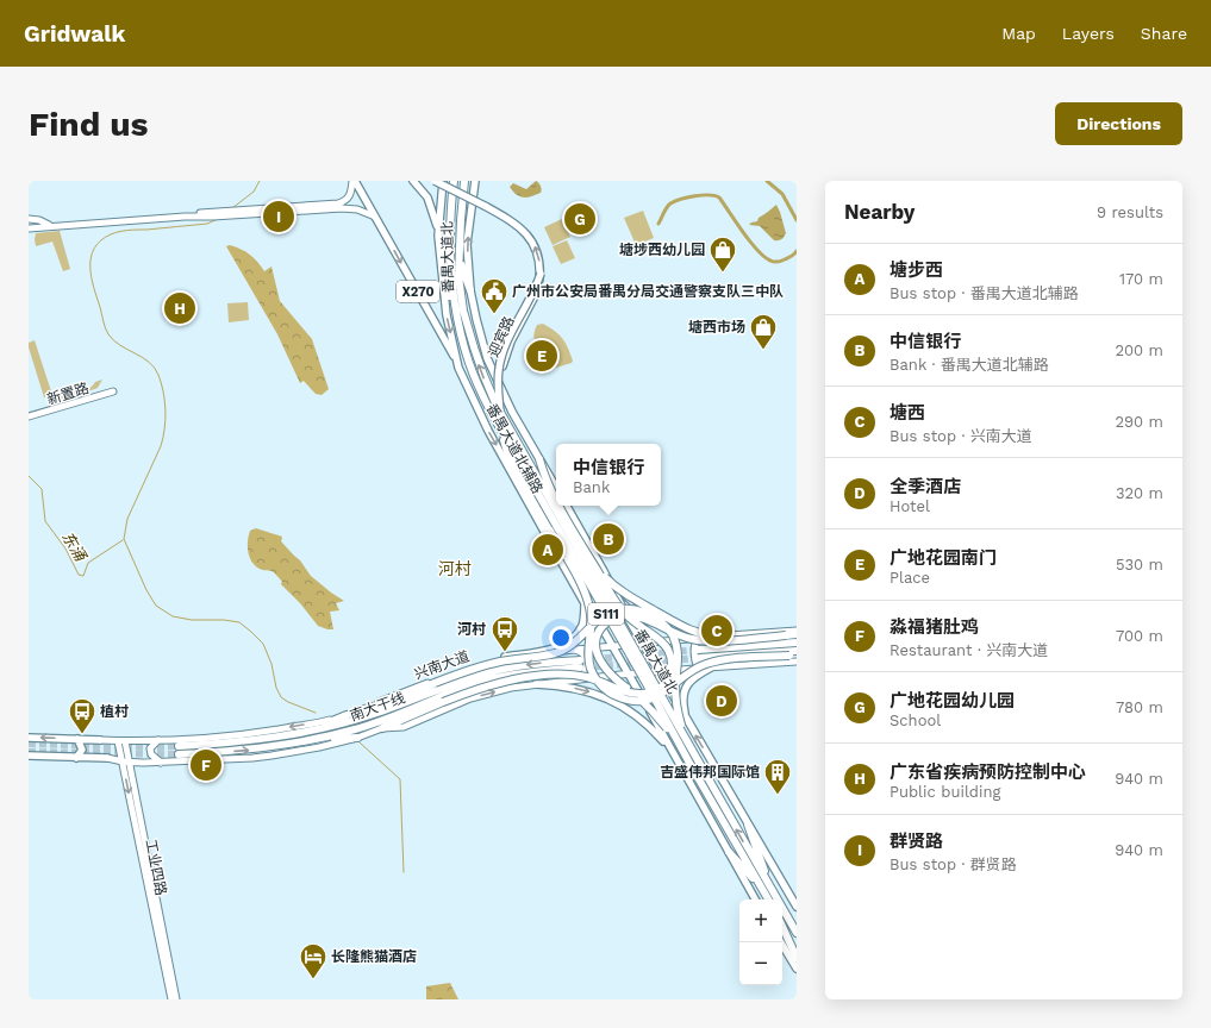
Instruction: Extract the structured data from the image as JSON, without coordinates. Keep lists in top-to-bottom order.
{
  "streets": {
    "highway": ["番禺大道北", "S111", "南大干线"],
    "main road": [
      "X270",
      "迎宾路",
      "新置路",
      "番禺大道北辅路",
      "兴南大道",
      "工业四路"
    ]
  },
  "crossings": [
    ["X270", "番禺大道北辅路"],
    ["迎宾路", "番禺大道北辅路"],
    ["番禺大道北辅路", "兴南大道"],
    ["兴南大道", "工业四路"]
  ],
  "one_way": ["迎宾路"],
  "districts": ["河村"],
  "water": ["东涌"],
  "places": {
    "shop": ["塘埗西幼儿园", "塘西市场"],
    "public building": ["广州市公安局番禺分局交通警察支队三中队"],
    "bus stop": ["河村", "植村"],
    "building": ["吉盛伟邦国际馆"],
    "hotel": ["长隆熊猫酒店"]
  },
  "page": {
    "header": "Gridwalk",
    "nav": ["Map", "Layers", "Share"],
    "buttons": "Directions",
    "title": "Find us",
    "heading": ["Nearby", "9 results"],
    "pins": [
      "I",
      "G",
      "H",
      "E",
      "B",
      "A",
      "C",
      "D",
      "F"
    ],
    "list": [
      {
        "mark": "A",
        "name": "塘步西",
        "note": "Bus stop · 番禺大道北辅路",
        "value": "170 m"
      },
      {
        "mark": "B",
        "name": "中信银行",
        "note": "Bank · 番禺大道北辅路",
        "value": "200 m"
      },
      {
        "mark": "C",
        "name": "塘西",
        "note": "Bus stop · 兴南大道",
        "value": "290 m"
      },
      {
        "mark": "D",
        "name": "全季酒店",
        "note": "Hotel",
        "value": "320 m"
      },
      {
        "mark": "E",
        "name": "广地花园南门",
        "note": "Place",
        "value": "530 m"
      },
      {
        "mark": "F",
        "name": "淼福猪肚鸡",
        "note": "Restaurant · 兴南大道",
        "value": "700 m"
      },
      {
        "mark": "G",
        "name": "广地花园幼儿园",
        "note": "School",
        "value": "780 m"
      },
      {
        "mark": "H",
        "name": "广东省疾病预防控制中心",
        "note": "Public building",
        "value": "940 m"
      },
      {
        "mark": "I",
        "name": "群贤路",
        "note": "Bus stop · 群贤路",
        "value": "940 m"
      }
    ],
    "popup": ["中信银行", "Bank"],
    "map_buttons": ["+", "−"]
  }
}
